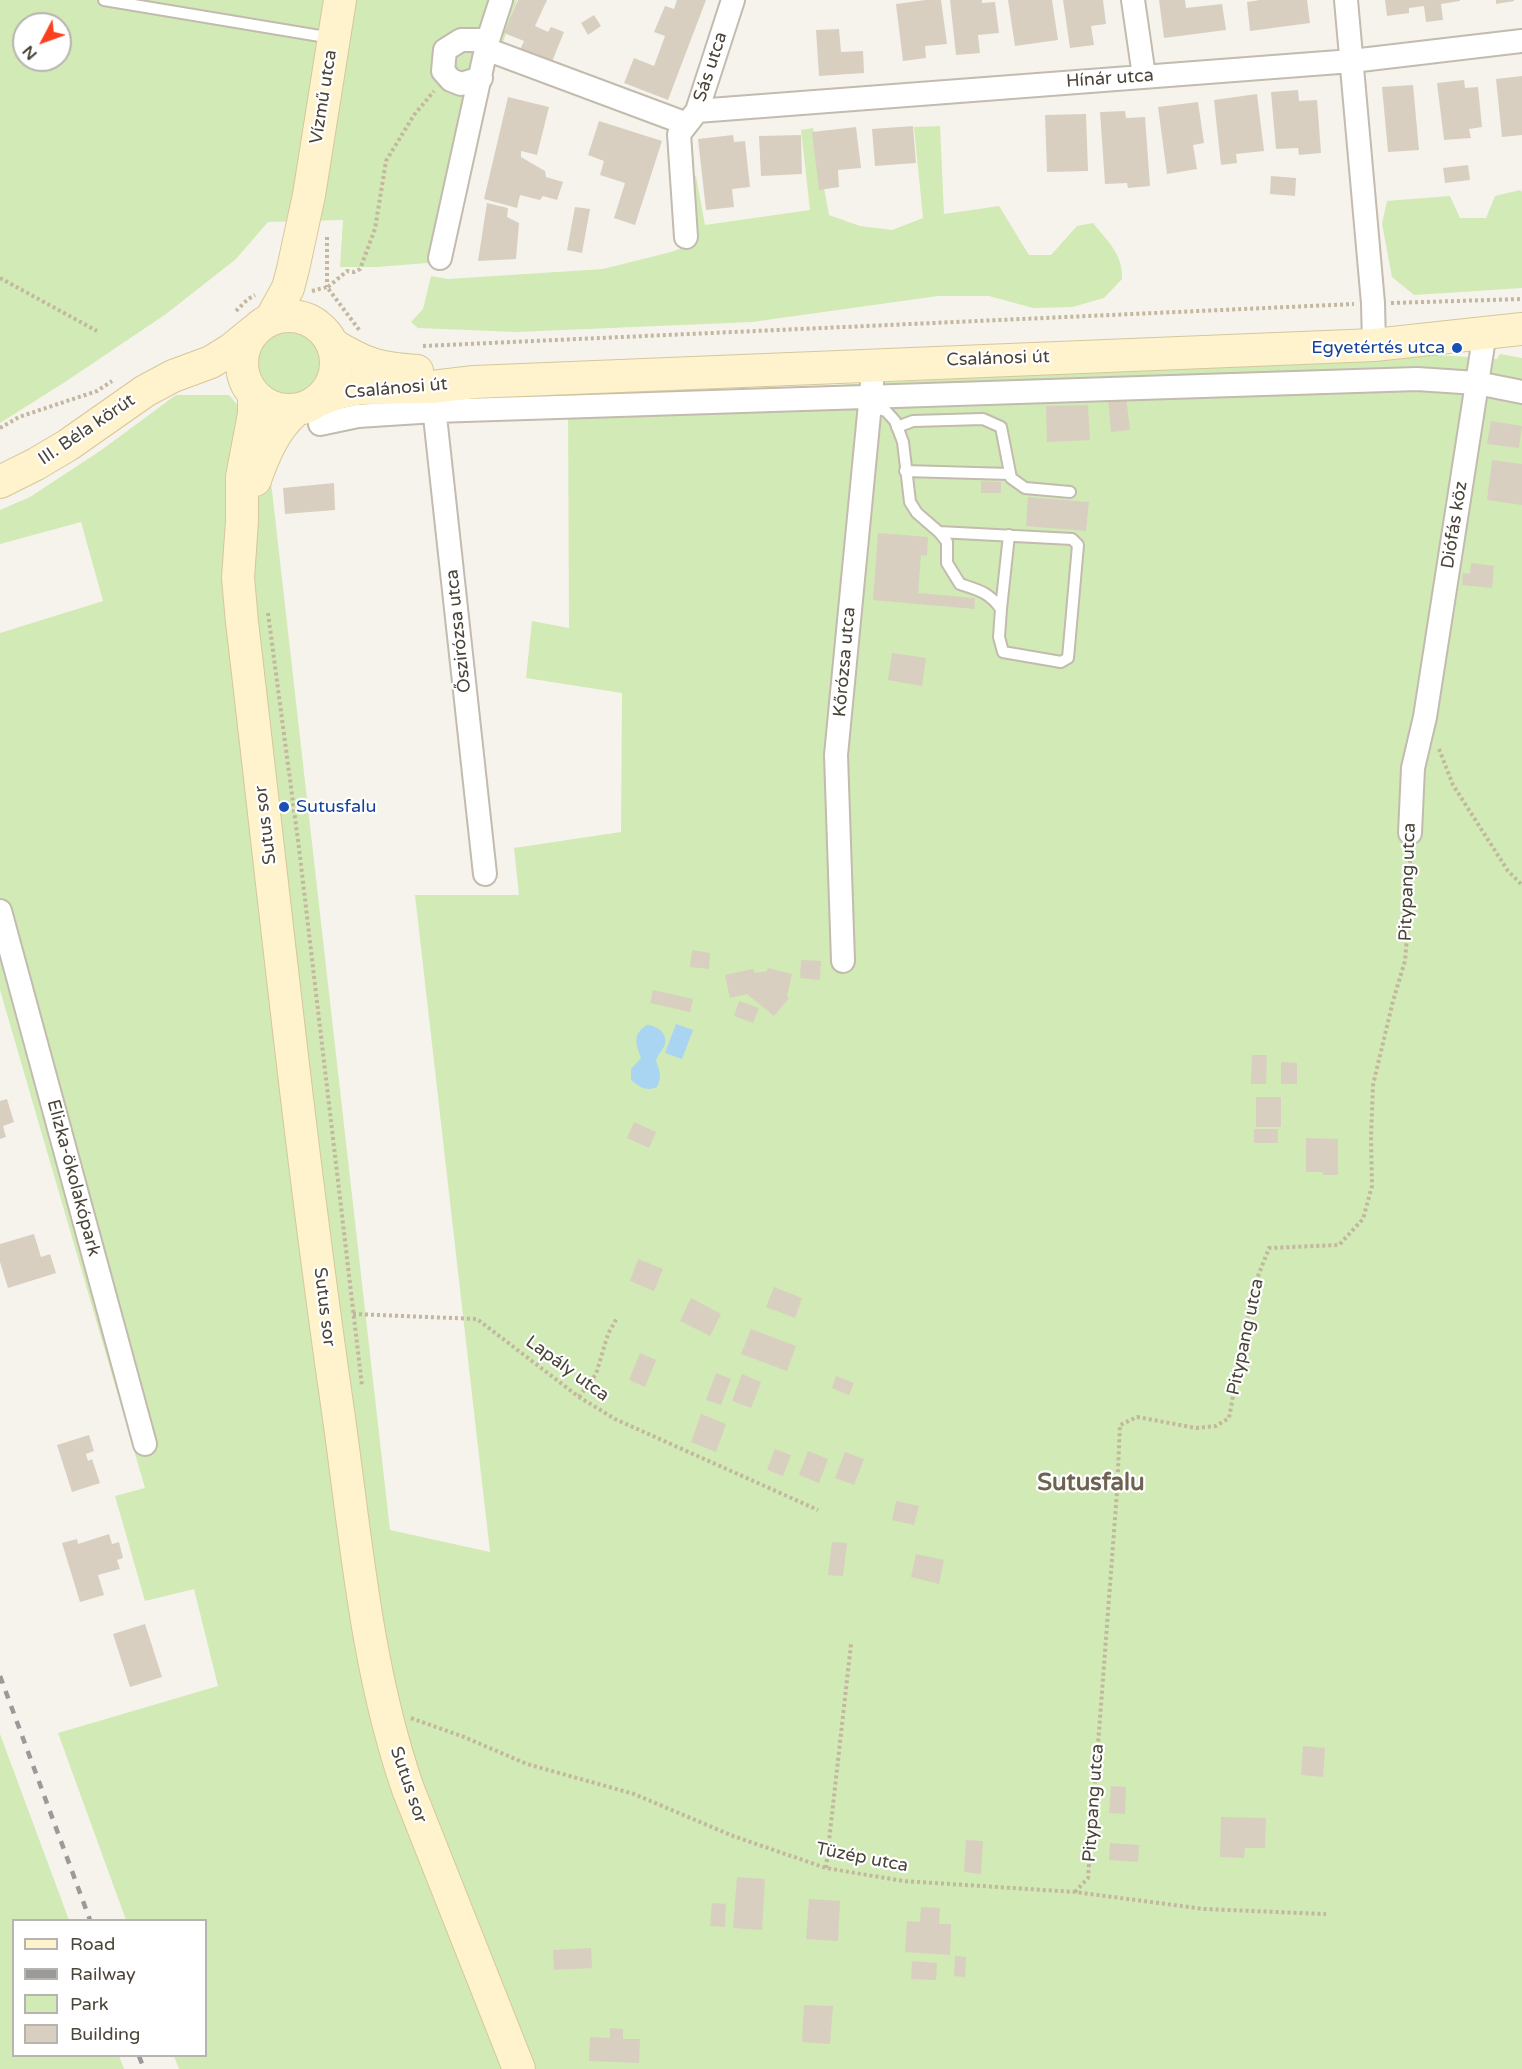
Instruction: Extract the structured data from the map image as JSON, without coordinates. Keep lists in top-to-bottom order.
{
  "streets": {
    "main road": [
      "Vízmű utca",
      "Csalánosi út",
      "III. Béla körút",
      "Sutus sor"
    ],
    "street": [
      "Sás utca",
      "Hínár utca",
      "Diófás köz",
      "Őszirózsa utca",
      "Kőrózsa utca",
      "Pitypang utca",
      "Elizka-ökolakópark"
    ],
    "path": ["Lapály utca", "Tüzép utca"]
  },
  "crossings": [
    ["Sás utca", "Hínár utca"],
    ["Csalánosi út", "III. Béla körút"],
    ["Csalánosi út", "Diófás köz"],
    ["Csalánosi út", "Őszirózsa utca"],
    ["Csalánosi út", "Kőrózsa utca"],
    ["Diófás köz", "Pitypang utca"],
    ["Sutus sor", "Lapály utca"],
    ["Pitypang utca", "Tüzép utca"]
  ],
  "districts": ["Sutusfalu"],
  "places": ["Egyetértés utca", "Sutusfalu"],
  "legend": [
    "Road",
    "Railway",
    "Park",
    "Building"
  ],
  "north": "bottom left"
}
